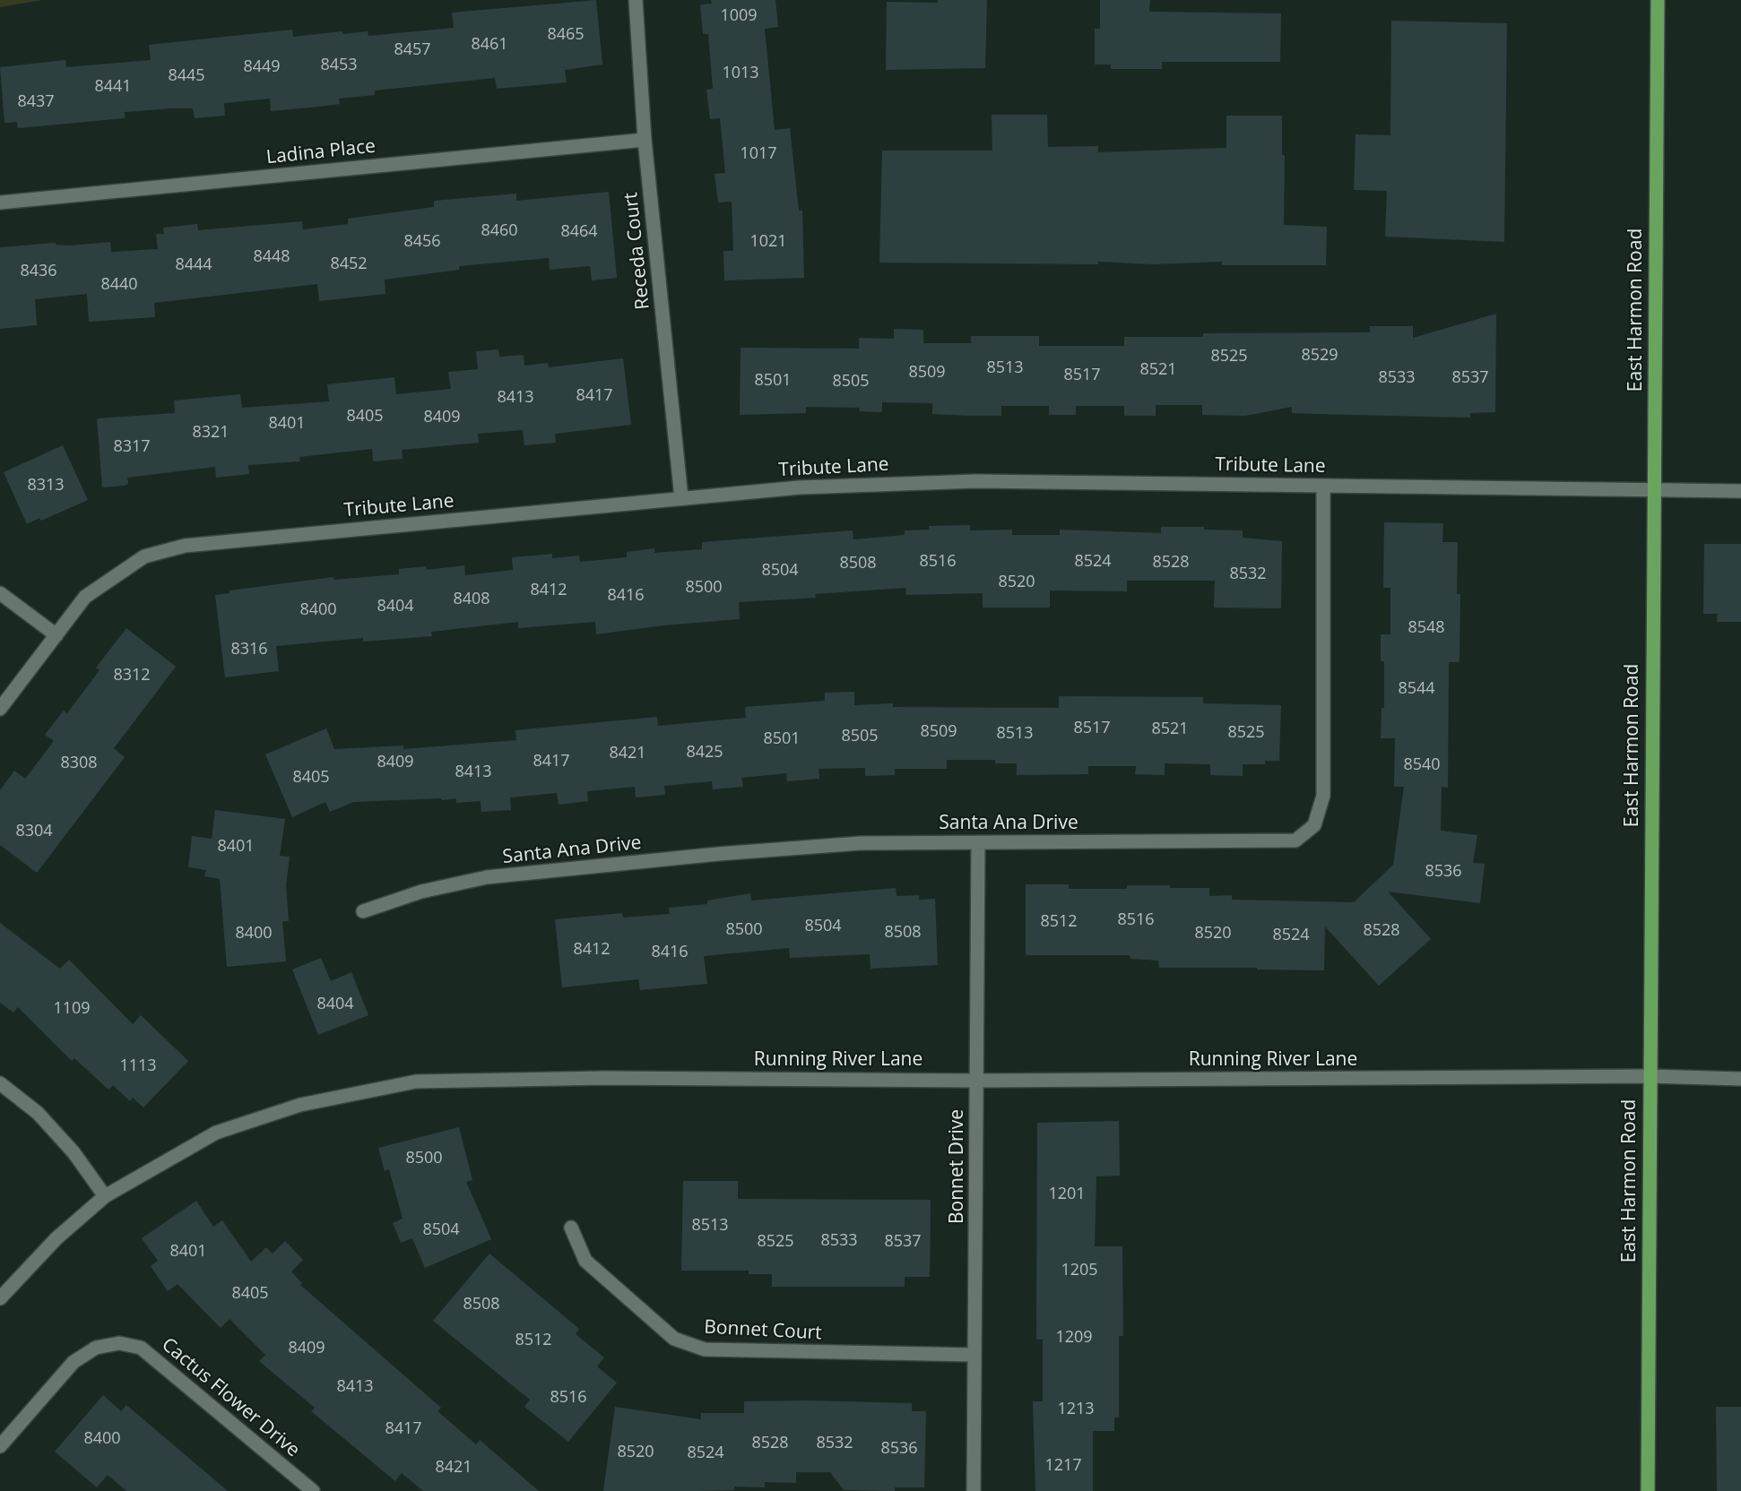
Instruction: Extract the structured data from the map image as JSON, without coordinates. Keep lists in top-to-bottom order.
{
  "streets": {
    "main road": ["East Harmon Road"],
    "street": [
      "Ladina Place",
      "Receda Court",
      "Tribute Lane",
      "Santa Ana Drive",
      "Running River Lane",
      "Bonnet Drive",
      "Bonnet Court",
      "Cactus Flower Drive"
    ]
  },
  "crossings": [
    ["Ladina Place", "Receda Court"],
    ["Receda Court", "Tribute Lane"],
    ["East Harmon Road", "Tribute Lane"],
    ["East Harmon Road", "Running River Lane"],
    ["Tribute Lane", "Santa Ana Drive"],
    ["Santa Ana Drive", "Bonnet Drive"],
    ["Running River Lane", "Bonnet Drive"],
    ["Bonnet Drive", "Bonnet Court"]
  ],
  "house_numbers": [
    "1009",
    "8465",
    "8461",
    "8457",
    "8453",
    "8449",
    "1013",
    "8445",
    "8441",
    "8437",
    "1017",
    "8460",
    "8464",
    "8456",
    "1021",
    "8448",
    "8452",
    "8444",
    "8436",
    "8440",
    "8529",
    "8525",
    "8513",
    "8521",
    "8509",
    "8517",
    "8533",
    "8537",
    "8501",
    "8505",
    "8417",
    "8413",
    "8405",
    "8409",
    "8401",
    "8321",
    "8317",
    "8313",
    "8516",
    "8524",
    "8528",
    "8508",
    "8504",
    "8532",
    "8520",
    "8500",
    "8412",
    "8416",
    "8408",
    "8404",
    "8400",
    "8548",
    "8316",
    "8312",
    "8544",
    "8517",
    "8521",
    "8509",
    "8525",
    "8513",
    "8505",
    "8501",
    "8425",
    "8421",
    "8417",
    "8409",
    "8308",
    "8540",
    "8413",
    "8405",
    "8304",
    "8401",
    "8536",
    "8516",
    "8512",
    "8504",
    "8500",
    "8528",
    "8508",
    "8400",
    "8520",
    "8524",
    "8412",
    "8416",
    "8404",
    "1109",
    "1113",
    "8500",
    "1201",
    "8513",
    "8504",
    "8533",
    "8525",
    "8537",
    "8401",
    "1205",
    "8405",
    "8508",
    "1209",
    "8512",
    "8409",
    "8413",
    "8516",
    "1213",
    "8417",
    "8400",
    "8528",
    "8532",
    "8536",
    "8520",
    "8524",
    "1217",
    "8421"
  ]
}
